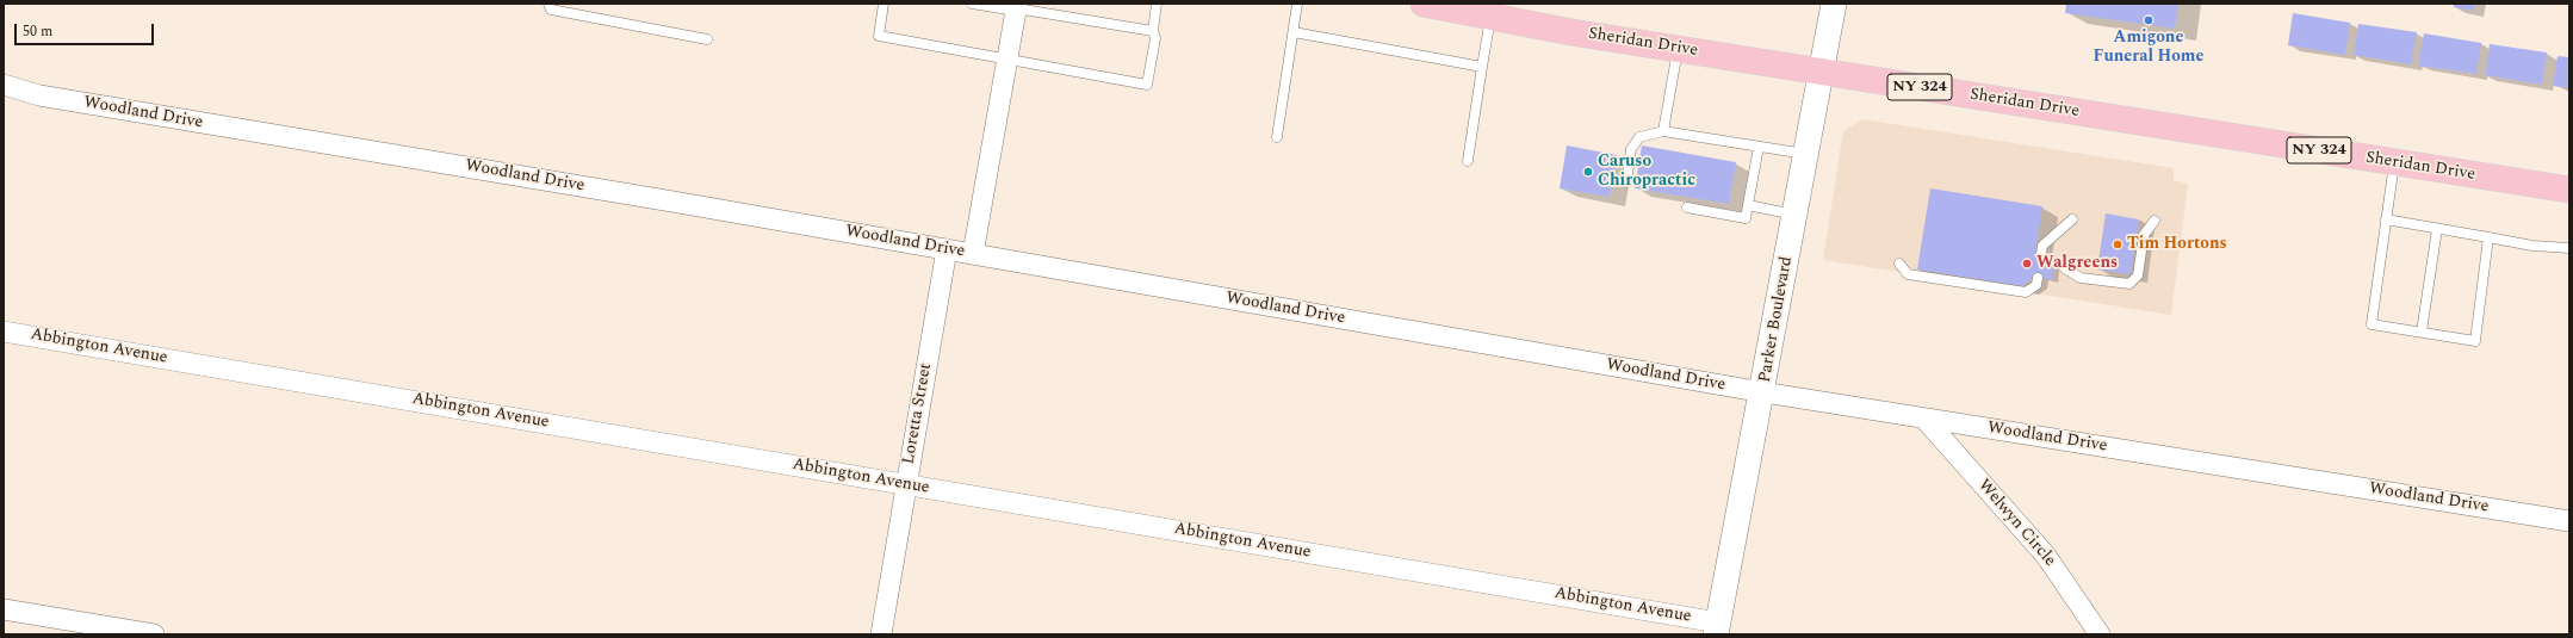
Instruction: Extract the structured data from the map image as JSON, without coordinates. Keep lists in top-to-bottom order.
{
  "streets": {
    "main road": ["Sheridan Drive", "NY 324"],
    "street": [
      "Woodland Drive",
      "Parker Boulevard",
      "Abbington Avenue",
      "Loretta Street",
      "Welwyn Circle"
    ]
  },
  "crossings": [
    ["Sheridan Drive", "Parker Boulevard"],
    ["Woodland Drive", "Parker Boulevard"],
    ["Woodland Drive", "Loretta Street"],
    ["Woodland Drive", "Welwyn Circle"],
    ["Parker Boulevard", "Abbington Avenue"],
    ["Abbington Avenue", "Loretta Street"]
  ],
  "places": [
    "Amigone Funeral Home",
    "Caruso Chiropractic",
    "Tim Hortons",
    "Walgreens"
  ],
  "scale_bar": "50 m"
}
